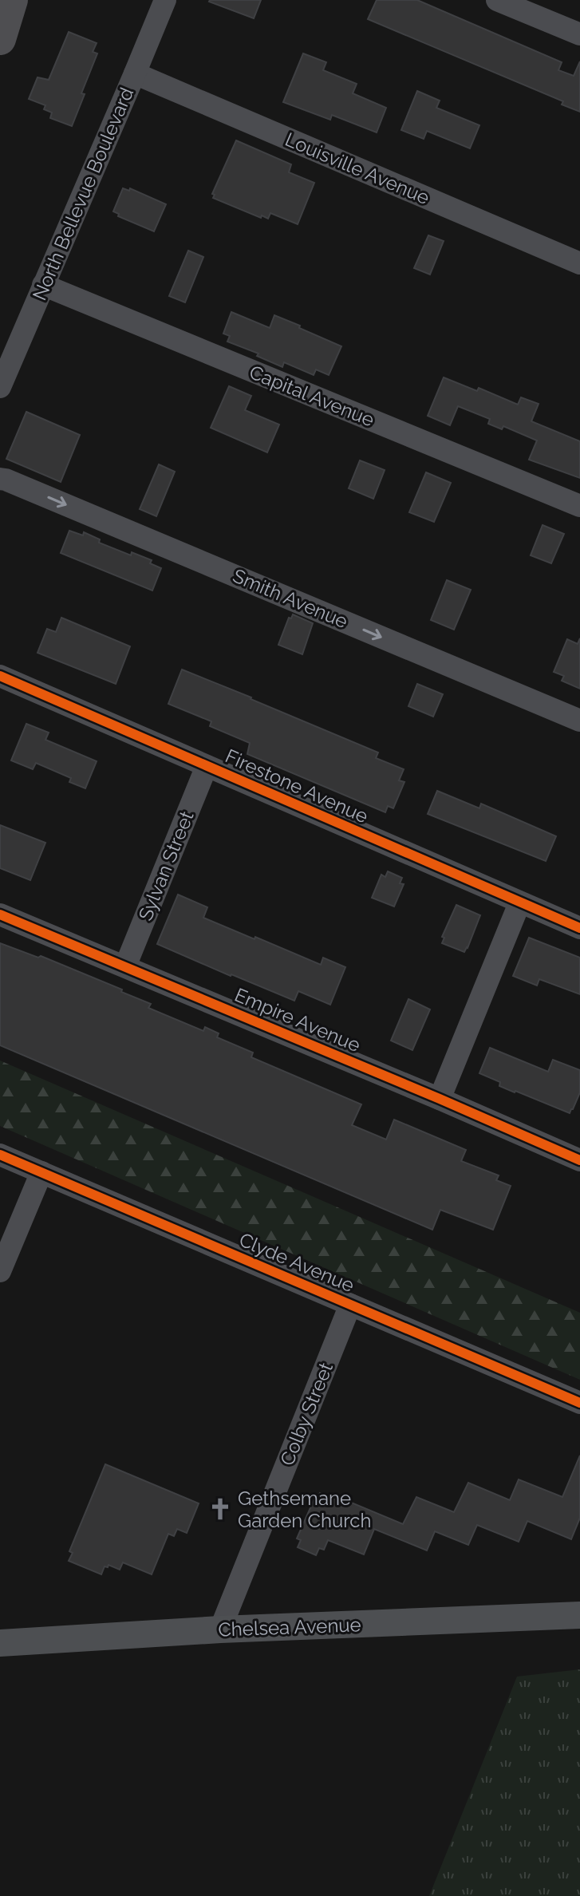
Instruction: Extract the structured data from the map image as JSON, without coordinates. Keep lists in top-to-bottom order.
{
  "streets": {
    "main road": ["Chelsea Avenue"],
    "street": [
      "Louisville Avenue",
      "North Bellevue Boulevard",
      "Capital Avenue",
      "Smith Avenue",
      "Firestone Avenue",
      "Sylvan Street",
      "Empire Avenue",
      "Clyde Avenue",
      "Colby Street"
    ]
  },
  "crossings": [
    ["Louisville Avenue", "North Bellevue Boulevard"],
    ["North Bellevue Boulevard", "Capital Avenue"],
    ["Firestone Avenue", "Sylvan Street"],
    ["Sylvan Street", "Empire Avenue"],
    ["Clyde Avenue", "Colby Street"],
    ["Colby Street", "Chelsea Avenue"]
  ],
  "one_way": ["Smith Avenue"],
  "places": {
    "church": ["Gethsemane Garden Church"]
  }
}
